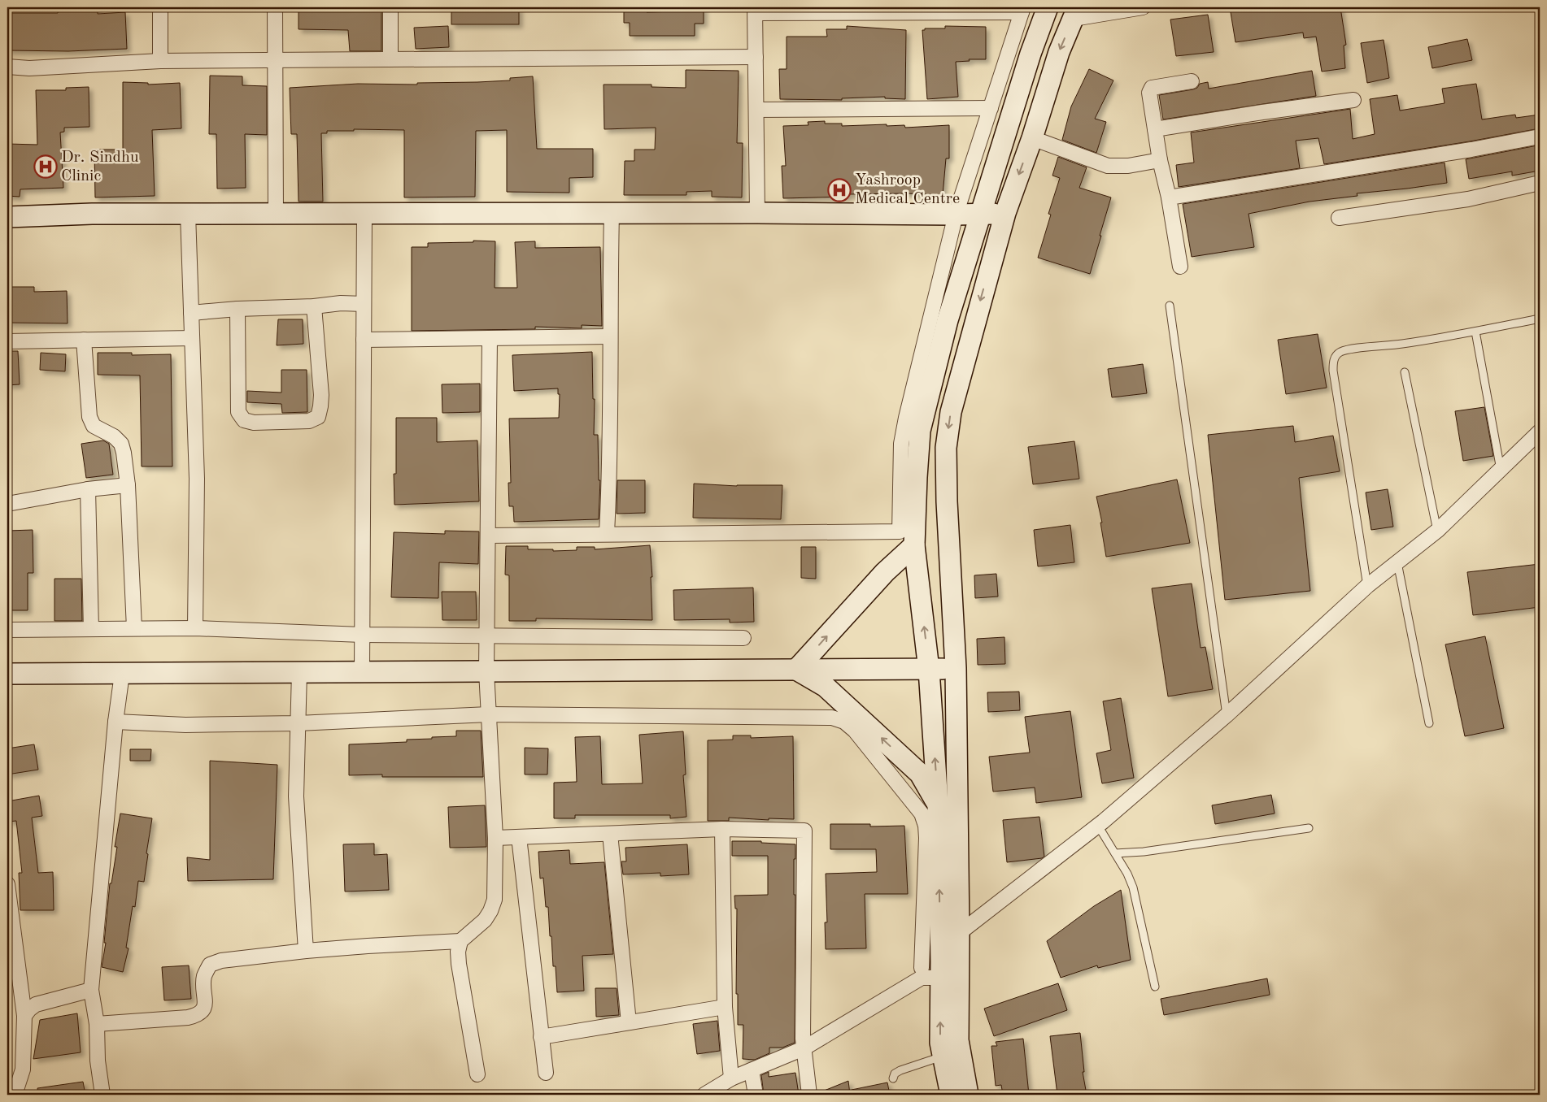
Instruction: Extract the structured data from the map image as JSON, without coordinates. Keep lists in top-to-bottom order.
{
  "places": {
    "hospital": ["Dr. Sindhu Clinic", "Yashroop Medical Centre"]
  }
}
